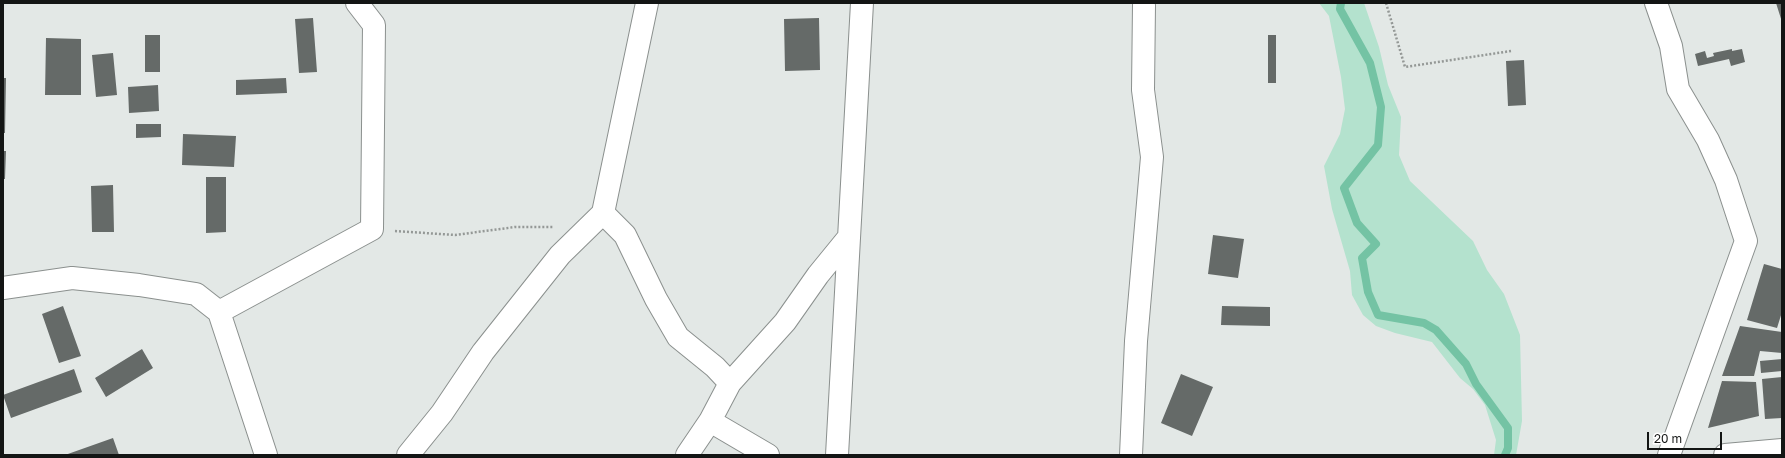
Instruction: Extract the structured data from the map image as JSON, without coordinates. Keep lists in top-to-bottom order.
{
  "scale_bar": "20 m"
}
